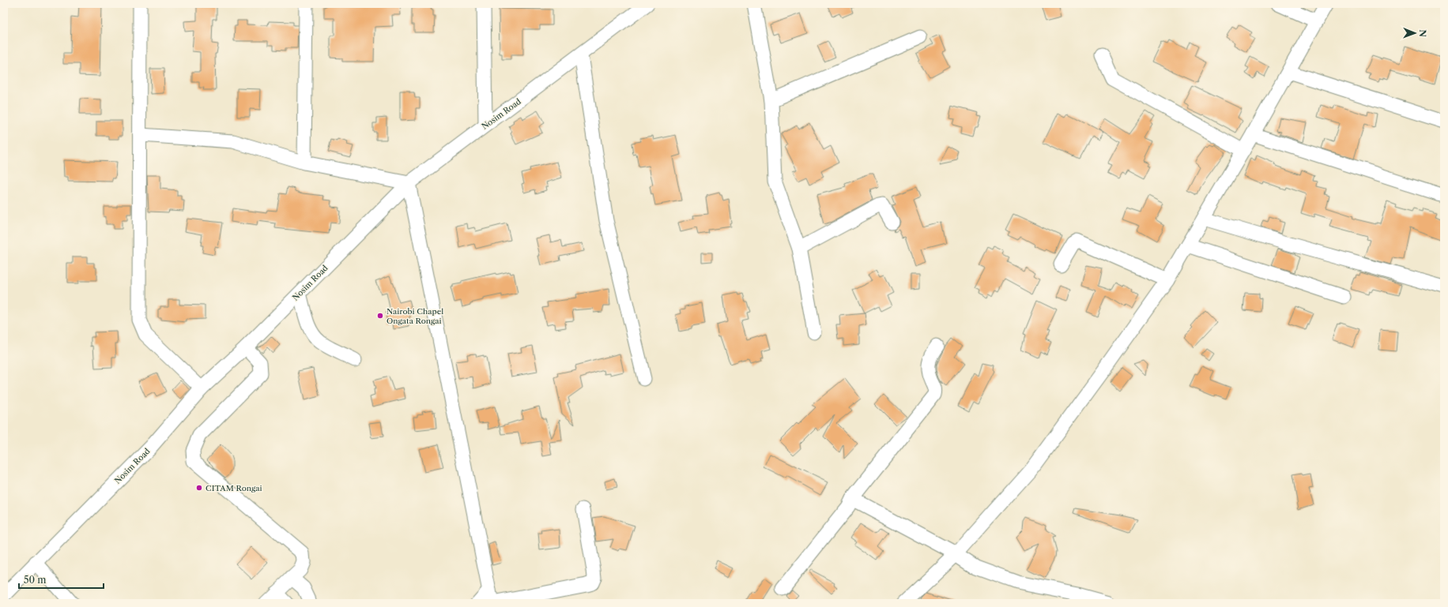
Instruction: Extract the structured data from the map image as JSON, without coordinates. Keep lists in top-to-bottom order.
{
  "streets": {
    "street": ["Nosim Road"]
  },
  "places": ["Nairobi Chapel Ongata Rongai", "CITAM Rongai"],
  "scale_bar": "50 m",
  "north": "right"
}
